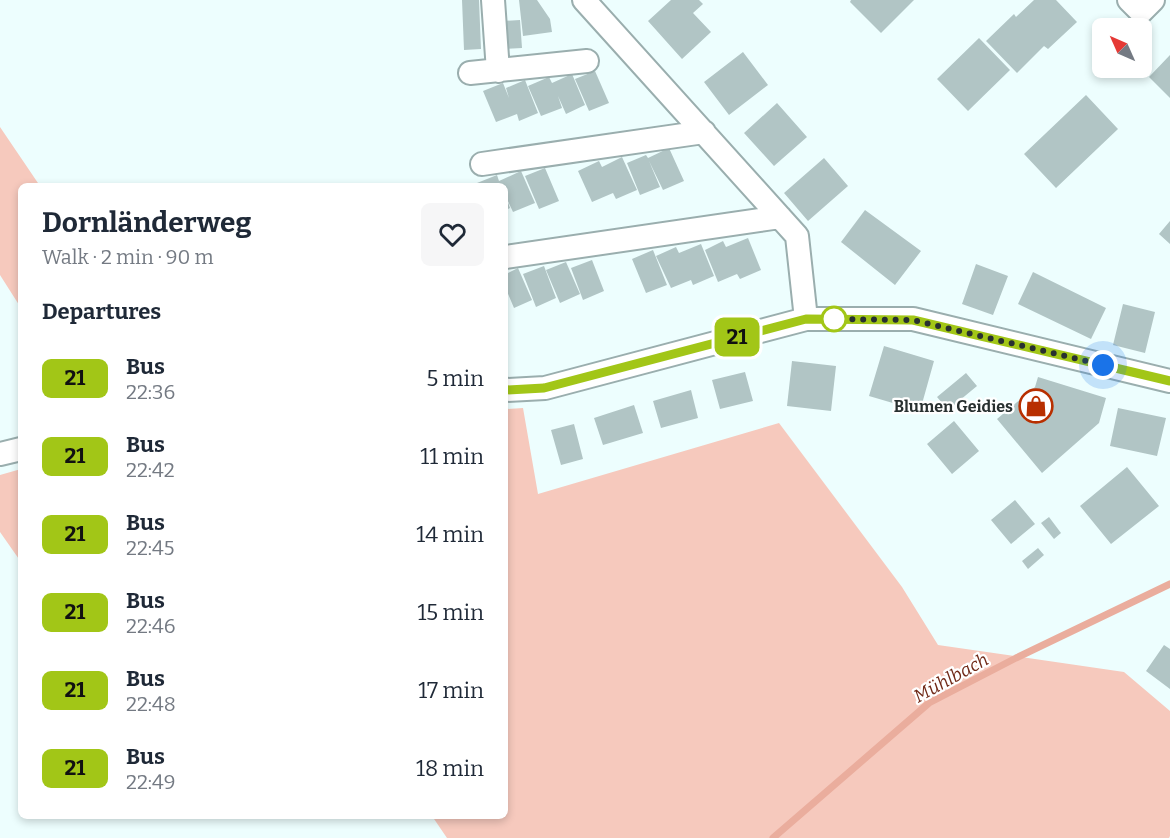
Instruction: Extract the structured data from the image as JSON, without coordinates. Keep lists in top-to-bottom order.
{
  "water": ["Mühlbach"],
  "places": {
    "shop": ["Blumen Geidies"]
  },
  "lines": ["bus line 21"],
  "north": "top left",
  "page": {
    "on_map": "21",
    "heading": [
      ["Dornländerweg", "Walk · 2 min · 90 m"],
      "Departures"
    ],
    "list": [
      {
        "mark": "21",
        "name": "Bus",
        "note": "22:36",
        "value": "5 min"
      },
      {
        "mark": "21",
        "name": "Bus",
        "note": "22:42",
        "value": "11 min"
      },
      {
        "mark": "21",
        "name": "Bus",
        "note": "22:45",
        "value": "14 min"
      },
      {
        "mark": "21",
        "name": "Bus",
        "note": "22:46",
        "value": "15 min"
      },
      {
        "mark": "21",
        "name": "Bus",
        "note": "22:48",
        "value": "17 min"
      },
      {
        "mark": "21",
        "name": "Bus",
        "note": "22:49",
        "value": "18 min"
      }
    ]
  }
}
